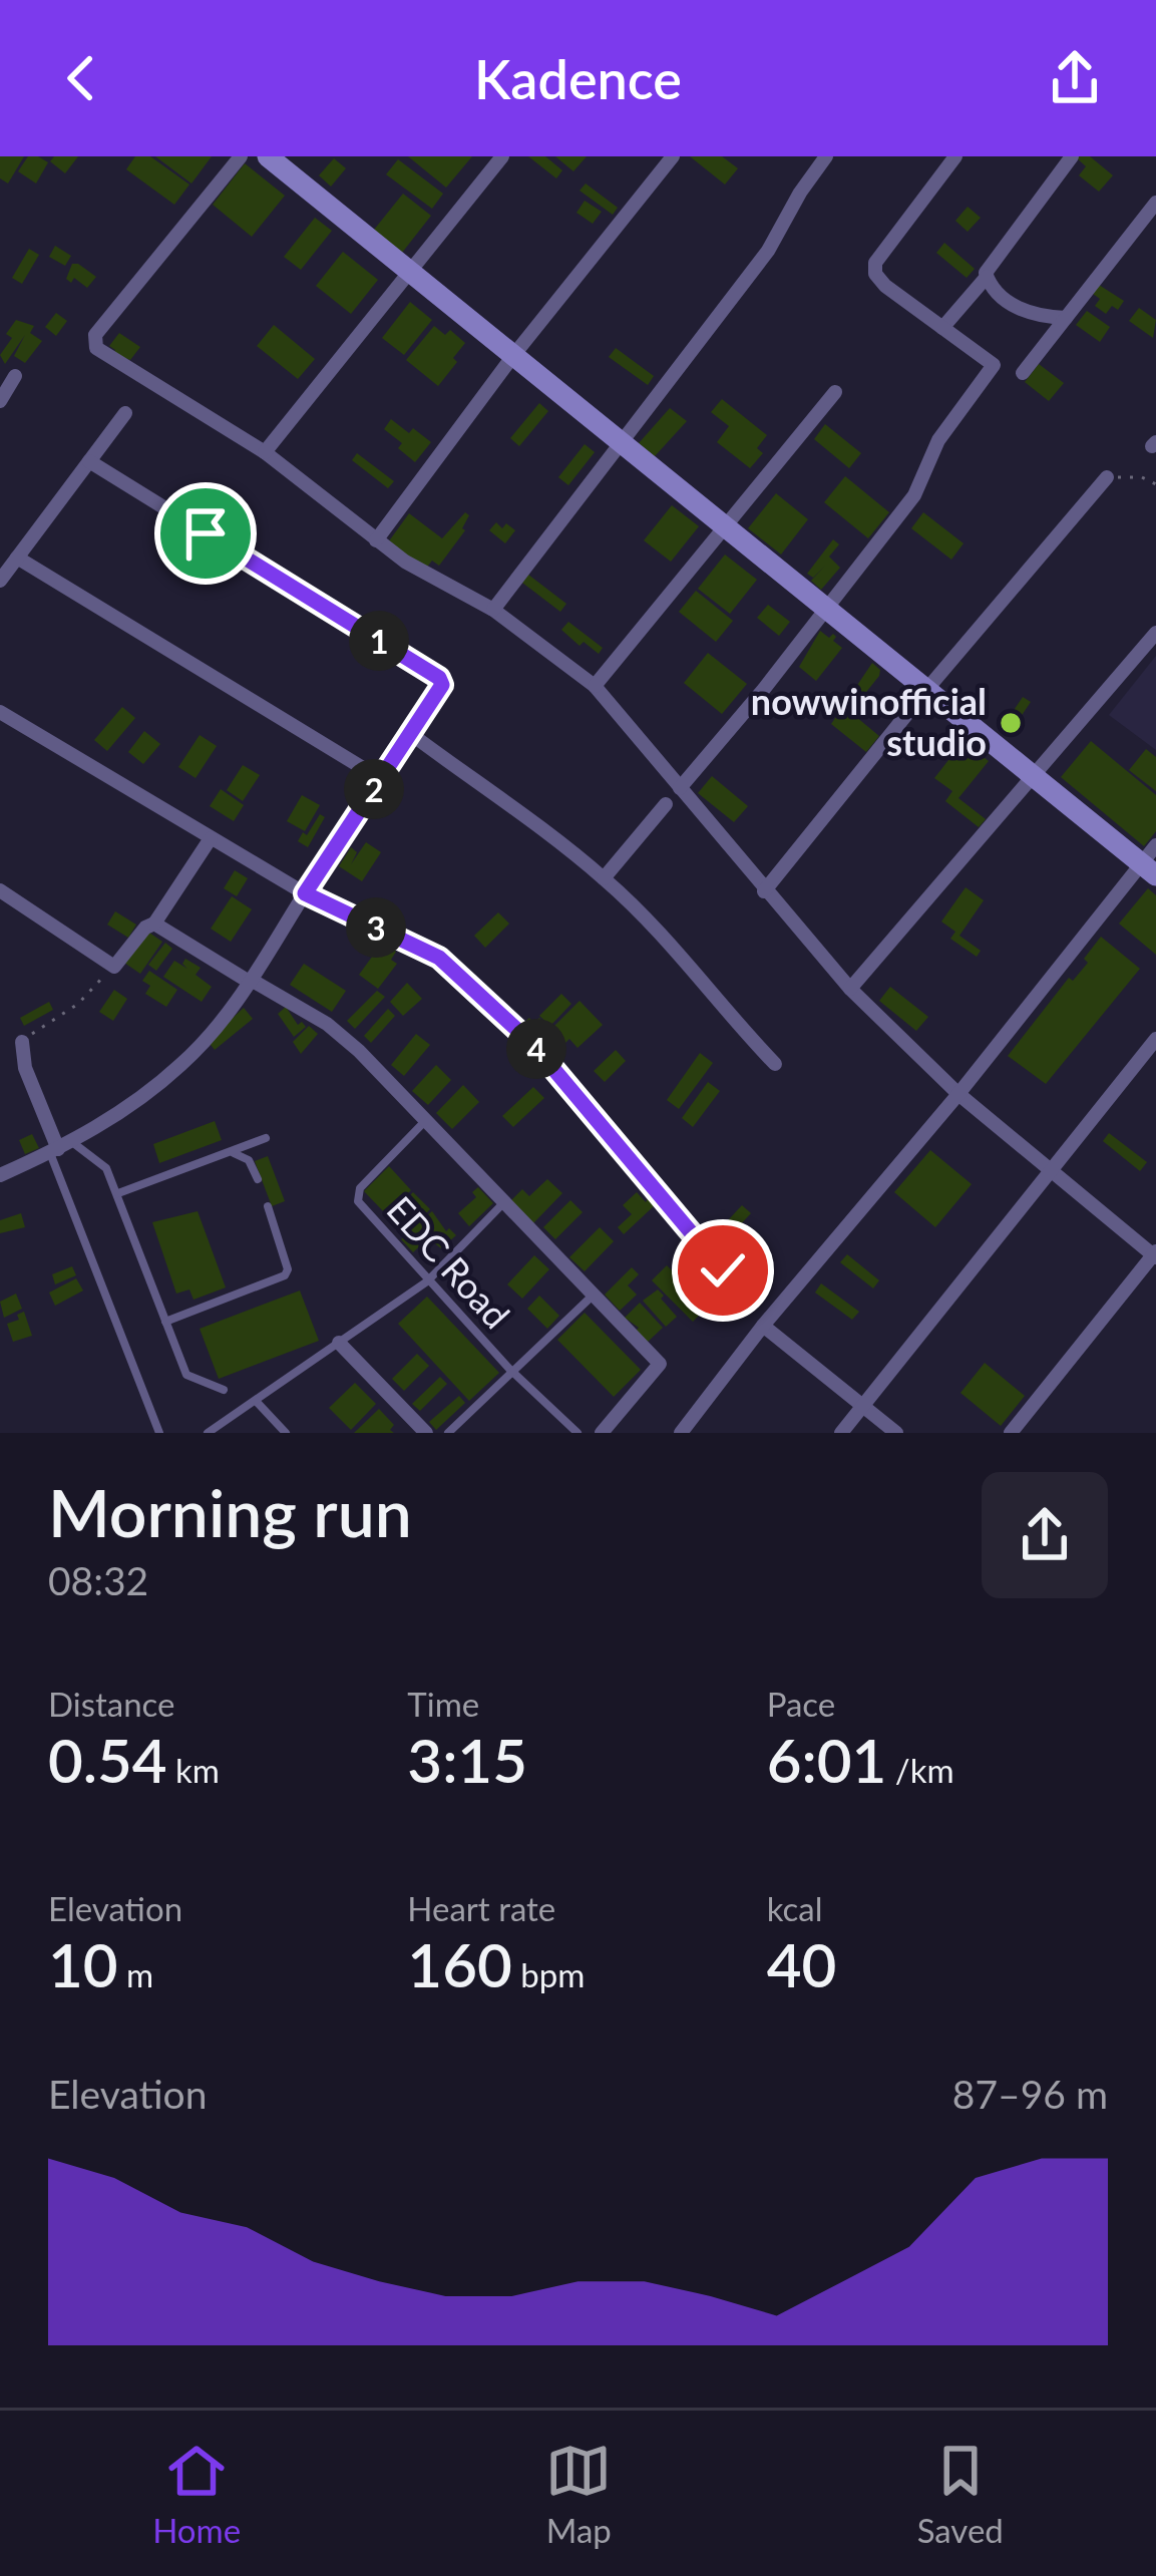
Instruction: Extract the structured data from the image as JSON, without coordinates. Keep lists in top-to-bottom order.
{
  "streets": {
    "lane": ["EDC Road"]
  },
  "places": ["nowwinofficial studio"],
  "page": {
    "header": "Kadence",
    "pins": [
      "1",
      "2",
      "3",
      "4"
    ],
    "heading": ["Morning run", "08:32"],
    "stats": [
      ["Distance", "0.54 km"],
      ["Time", "3:15"],
      ["Pace", "6:01 /km"],
      ["Elevation", "10 m"],
      ["Heart rate", "160 bpm"],
      ["kcal", "40"]
    ],
    "chart": ["Elevation", "87–96 m"],
    "tabs": ["Home", "Map", "Saved"]
  }
}
